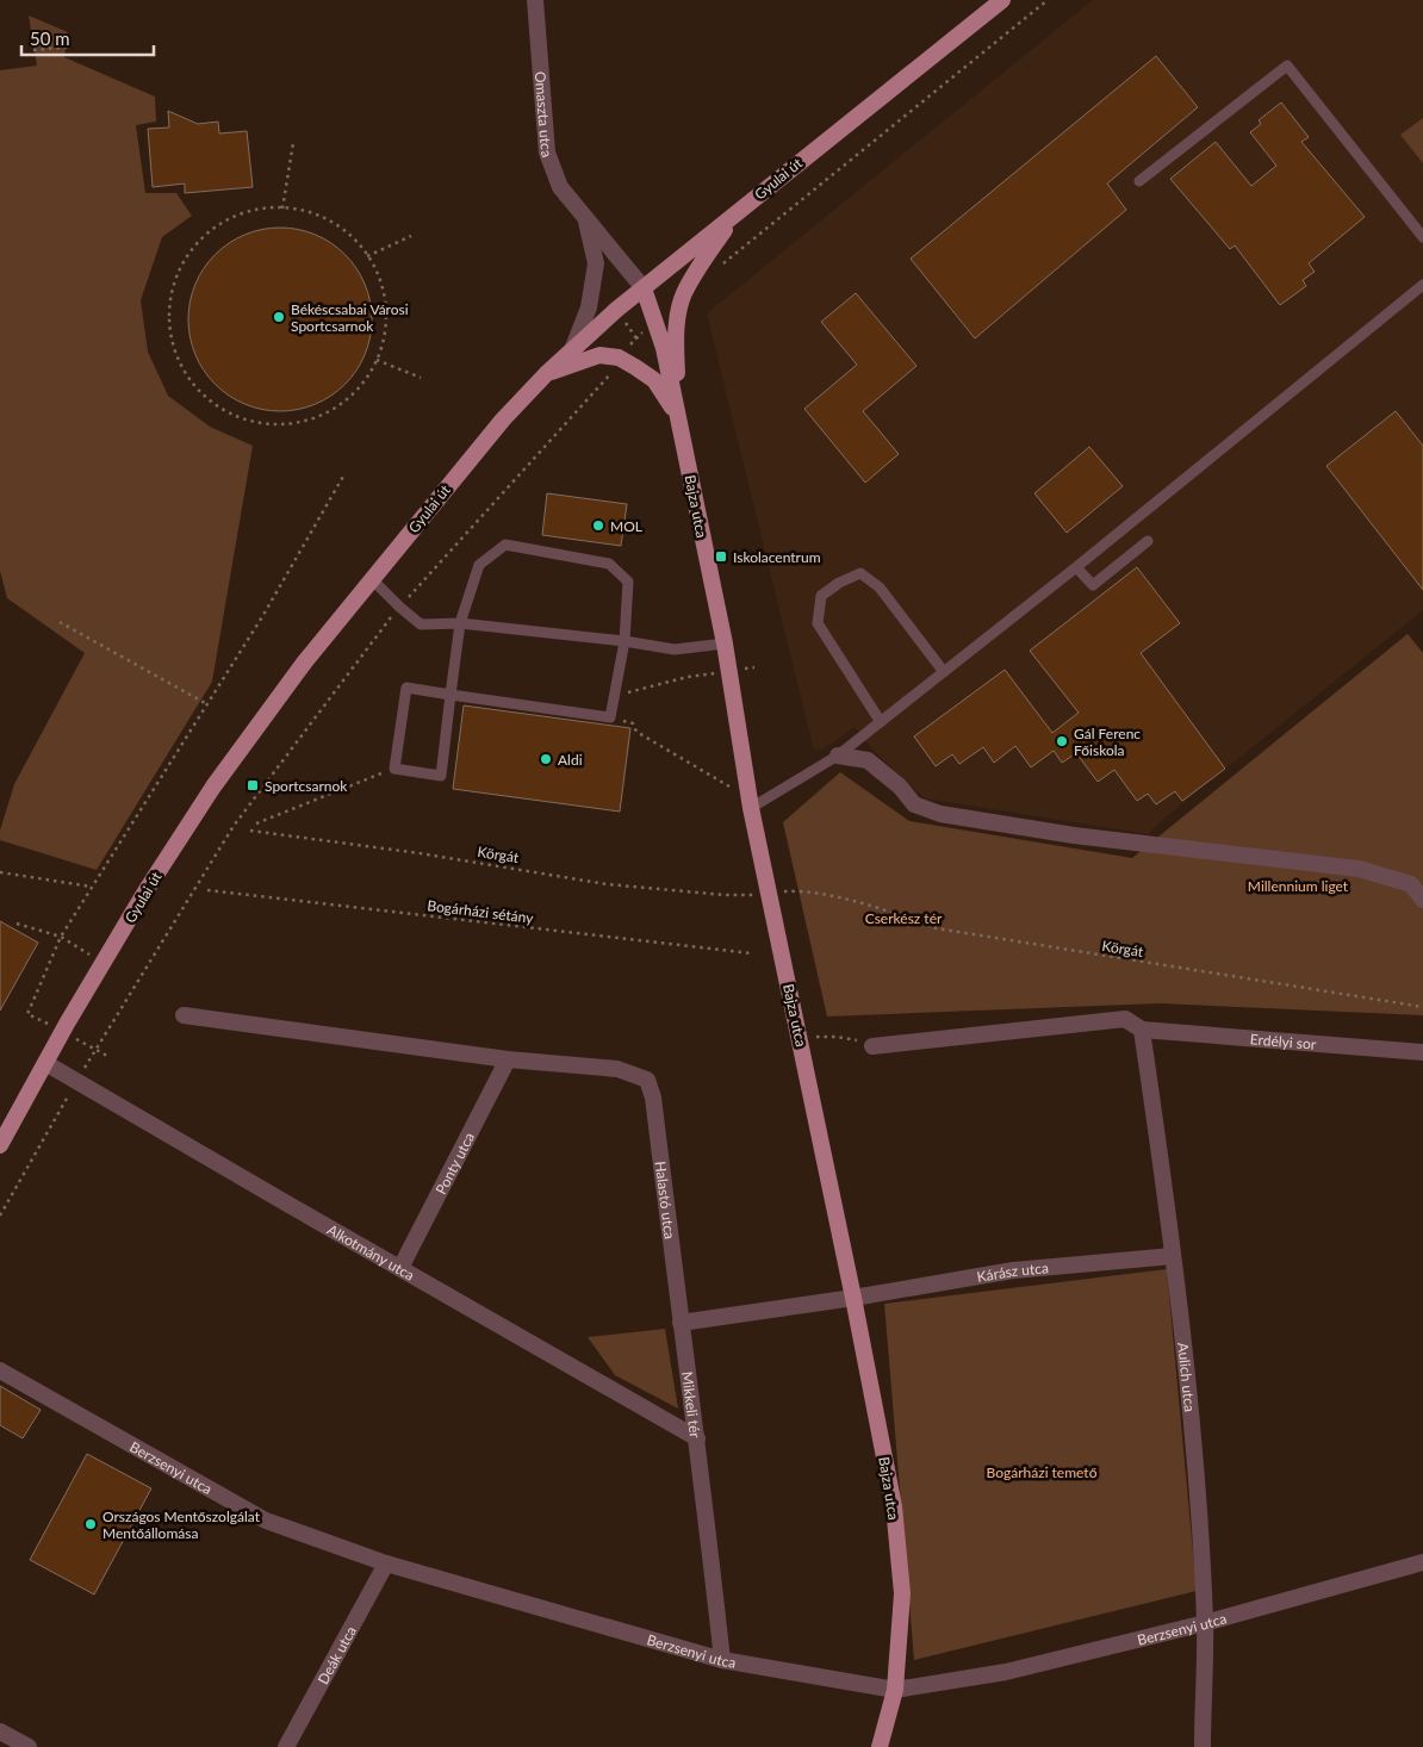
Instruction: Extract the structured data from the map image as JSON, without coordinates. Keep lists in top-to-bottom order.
{
  "streets": {
    "main road": ["Gyulai út", "Bajza utca"],
    "street": [
      "Omaszta utca",
      "Erdélyi sor",
      "Ponty utca",
      "Halastó utca",
      "Alkotmány utca",
      "Kárász utca",
      "Aulich utca",
      "Mikkeli tér",
      "Berzsenyi utca",
      "Deák utca"
    ],
    "path": ["Körgát", "Bogárházi sétány"]
  },
  "crossings": [
    ["Omaszta utca", "Gyulai út"],
    ["Omaszta utca", "Bajza utca"],
    ["Gyulai út", "Bajza utca"],
    ["Gyulai út", "Alkotmány utca"],
    ["Bajza utca", "Kárász utca"],
    ["Bajza utca", "Berzsenyi utca"],
    ["Erdélyi sor", "Aulich utca"],
    ["Ponty utca", "Halastó utca"],
    ["Ponty utca", "Alkotmány utca"],
    ["Halastó utca", "Mikkeli tér"],
    ["Alkotmány utca", "Mikkeli tér"],
    ["Kárász utca", "Aulich utca"],
    ["Aulich utca", "Berzsenyi utca"],
    ["Mikkeli tér", "Berzsenyi utca"],
    ["Berzsenyi utca", "Deák utca"]
  ],
  "parks": ["Millennium liget", "Cserkész tér", "Bogárházi temető"],
  "places": {
    "other": [
      "Békéscsabai Városi Sportcsarnok",
      "MOL",
      "Gál Ferenc Főiskola",
      "Aldi",
      "Országos Mentőszolgálat Mentőállomása"
    ],
    "transit": ["Iskolacentrum", "Sportcsarnok"]
  },
  "scale_bar": "50 m"
}
